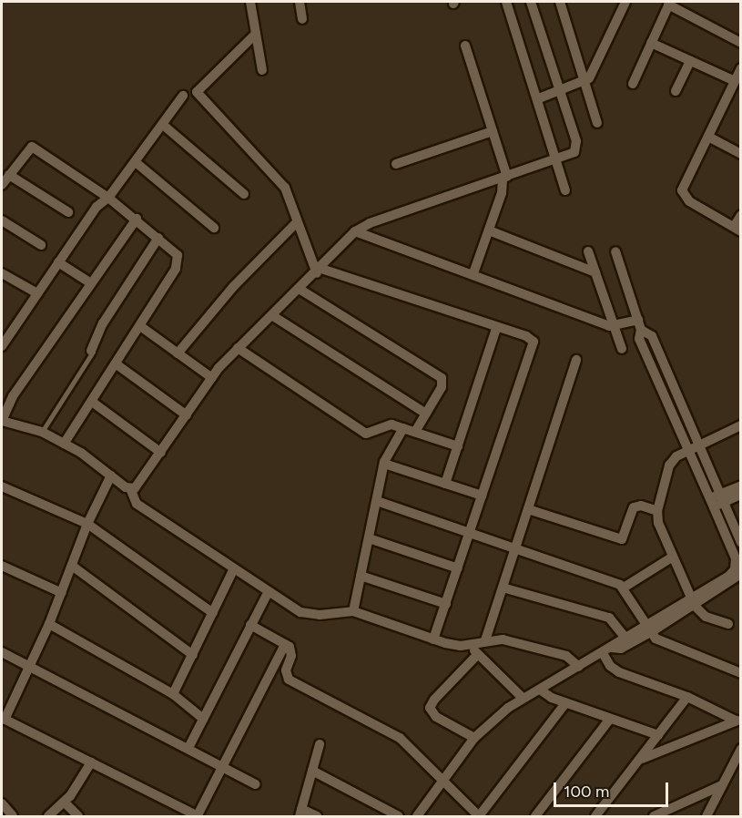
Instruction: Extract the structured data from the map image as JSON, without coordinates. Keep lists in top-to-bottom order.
{
  "scale_bar": "100 m"
}
